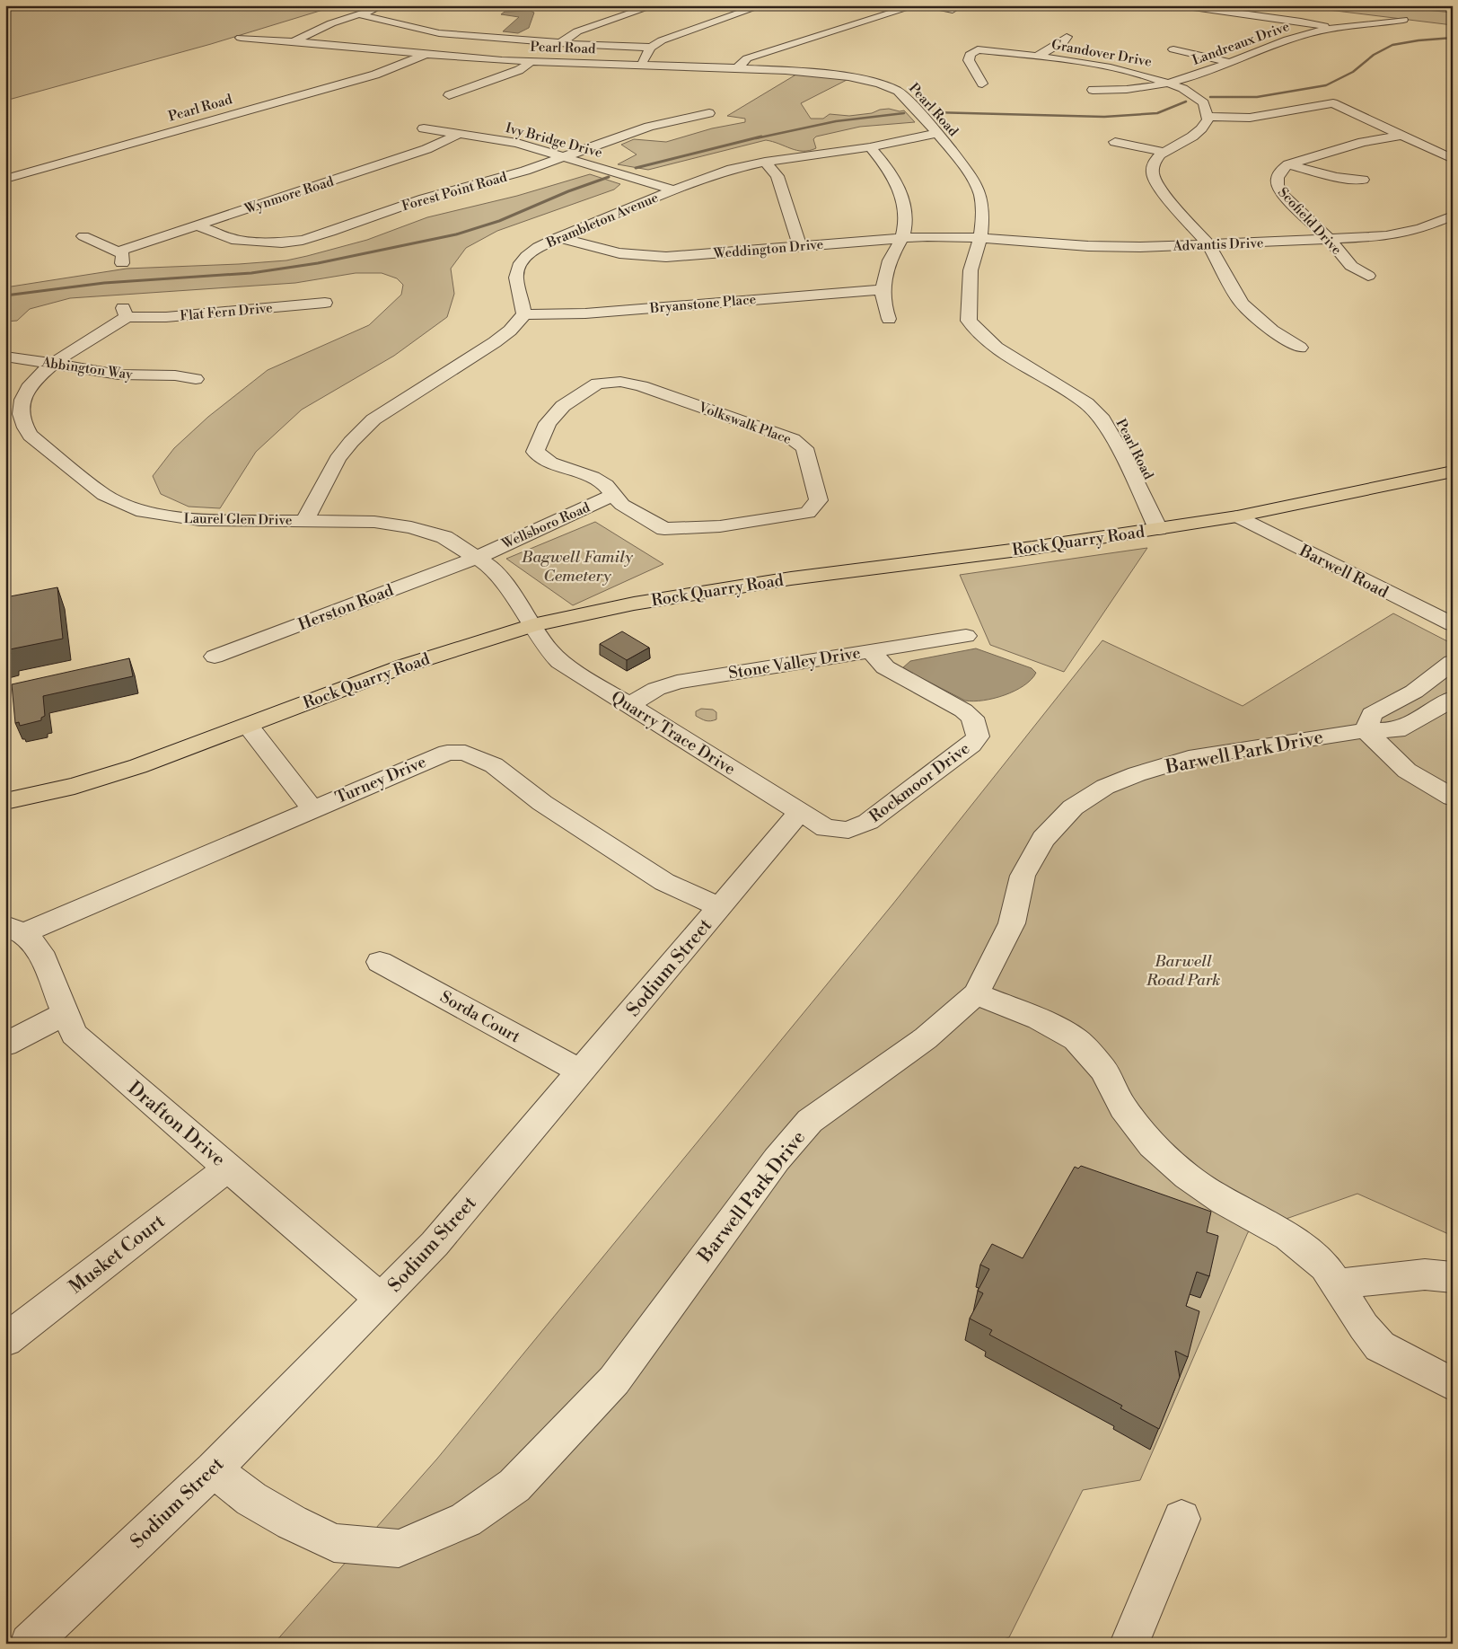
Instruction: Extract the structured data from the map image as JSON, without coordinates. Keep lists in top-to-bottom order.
{
  "streets": {
    "main road": ["Rock Quarry Road"],
    "street": [
      "Landreaux Drive",
      "Pearl Road",
      "Grandover Drive",
      "Ivy Bridge Drive",
      "Forest Point Road",
      "Wynmore Road",
      "Brambleton Avenue",
      "Scofield Drive",
      "Advantis Drive",
      "Weddington Drive",
      "Bryanstone Place",
      "Flat Fern Drive",
      "Abbington Way",
      "Volkswalk Place",
      "Laurel Glen Drive",
      "Wellsboro Road",
      "Barwell Road",
      "Herston Road",
      "Stone Valley Drive",
      "Quarry Trace Drive",
      "Barwell Park Drive",
      "Turney Drive",
      "Rockmoor Drive",
      "Sodium Street",
      "Sorda Court",
      "Drafton Drive",
      "Musket Court"
    ]
  },
  "crossings": [
    ["Landreaux Drive", "Grandover Drive"],
    ["Pearl Road", "Brambleton Avenue"],
    ["Pearl Road", "Advantis Drive"],
    ["Pearl Road", "Weddington Drive"],
    ["Pearl Road", "Rock Quarry Road"],
    ["Ivy Bridge Drive", "Forest Point Road"],
    ["Ivy Bridge Drive", "Wynmore Road"],
    ["Ivy Bridge Drive", "Brambleton Avenue"],
    ["Forest Point Road", "Wynmore Road"],
    ["Brambleton Avenue", "Weddington Drive"],
    ["Brambleton Avenue", "Bryanstone Place"],
    ["Scofield Drive", "Advantis Drive"],
    ["Advantis Drive", "Weddington Drive"],
    ["Flat Fern Drive", "Laurel Glen Drive"],
    ["Abbington Way", "Laurel Glen Drive"],
    ["Volkswalk Place", "Wellsboro Road"],
    ["Laurel Glen Drive", "Wellsboro Road"],
    ["Laurel Glen Drive", "Rock Quarry Road"],
    ["Laurel Glen Drive", "Herston Road"],
    ["Laurel Glen Drive", "Quarry Trace Drive"],
    ["Wellsboro Road", "Herston Road"],
    ["Rock Quarry Road", "Barwell Road"],
    ["Rock Quarry Road", "Quarry Trace Drive"],
    ["Stone Valley Drive", "Quarry Trace Drive"],
    ["Stone Valley Drive", "Rockmoor Drive"],
    ["Quarry Trace Drive", "Rockmoor Drive"],
    ["Quarry Trace Drive", "Sodium Street"],
    ["Barwell Park Drive", "Sodium Street"],
    ["Turney Drive", "Sodium Street"],
    ["Turney Drive", "Drafton Drive"],
    ["Rockmoor Drive", "Sodium Street"],
    ["Sodium Street", "Sorda Court"],
    ["Sodium Street", "Drafton Drive"],
    ["Drafton Drive", "Musket Court"]
  ],
  "parks": ["Bagwell Family Cemetery", "Barwell Road Park"]
}
